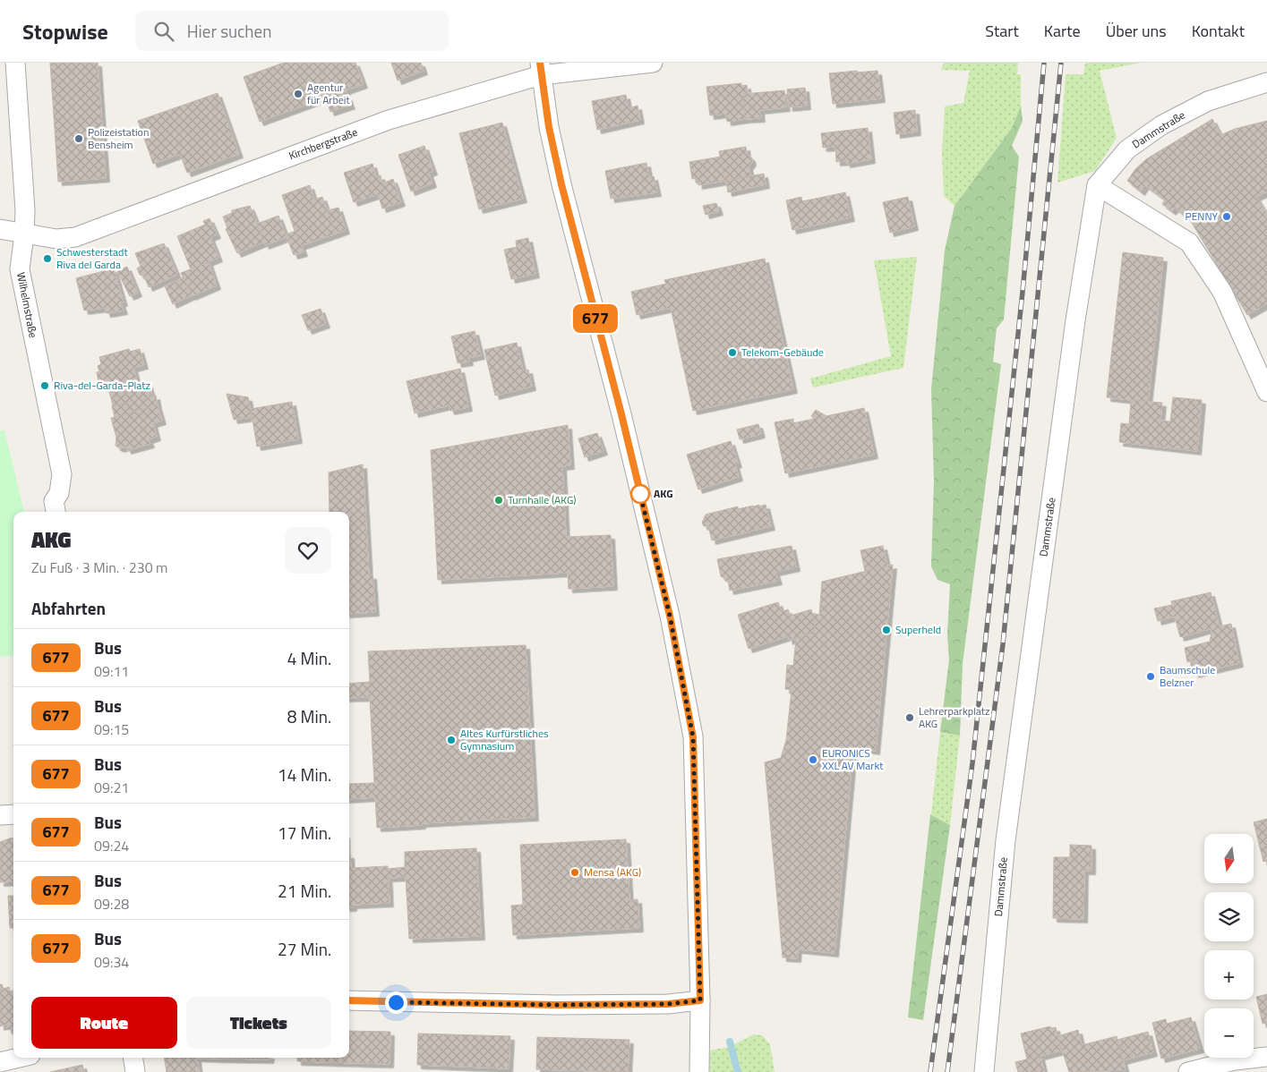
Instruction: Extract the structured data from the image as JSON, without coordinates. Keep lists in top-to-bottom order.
{
  "streets": {
    "street": ["Dammstraße", "Kirchbergstraße", "Wilhelmstraße"]
  },
  "crossings": [
    ["Kirchbergstraße", "Wilhelmstraße"]
  ],
  "places": [
    "Agentur für Arbeit",
    "Polizeistation Bensheim",
    "PENNY",
    "Schwesterstadt Riva del Garda",
    "Telekom-Gebäude",
    "Riva-del-Garda-Platz",
    "AKG",
    "Turnhalle (AKG)",
    "Superheld",
    "Baumschule Belzner",
    "Lehrerparkplatz AKG",
    "Altes Kurfürstliches Gymnasium",
    "EURONICS XXL AV Markt",
    "Mensa (AKG)"
  ],
  "lines": ["bus line 677"],
  "north": "bottom",
  "page": {
    "header": "Stopwise",
    "search": "Hier suchen",
    "nav": [
      "Start",
      "Karte",
      "Über uns",
      "Kontakt"
    ],
    "on_map": "677",
    "heading": [
      ["AKG", "Zu Fuß · 3 Min. · 230 m"],
      "Abfahrten"
    ],
    "list": [
      {
        "mark": "677",
        "name": "Bus",
        "note": "09:11",
        "value": "4 Min."
      },
      {
        "mark": "677",
        "name": "Bus",
        "note": "09:15",
        "value": "8 Min."
      },
      {
        "mark": "677",
        "name": "Bus",
        "note": "09:21",
        "value": "14 Min."
      },
      {
        "mark": "677",
        "name": "Bus",
        "note": "09:24",
        "value": "17 Min."
      },
      {
        "mark": "677",
        "name": "Bus",
        "note": "09:28",
        "value": "21 Min."
      },
      {
        "mark": "677",
        "name": "Bus",
        "note": "09:34",
        "value": "27 Min."
      }
    ],
    "map_buttons": ["+", "−"],
    "buttons": ["Route", "Tickets"]
  }
}
